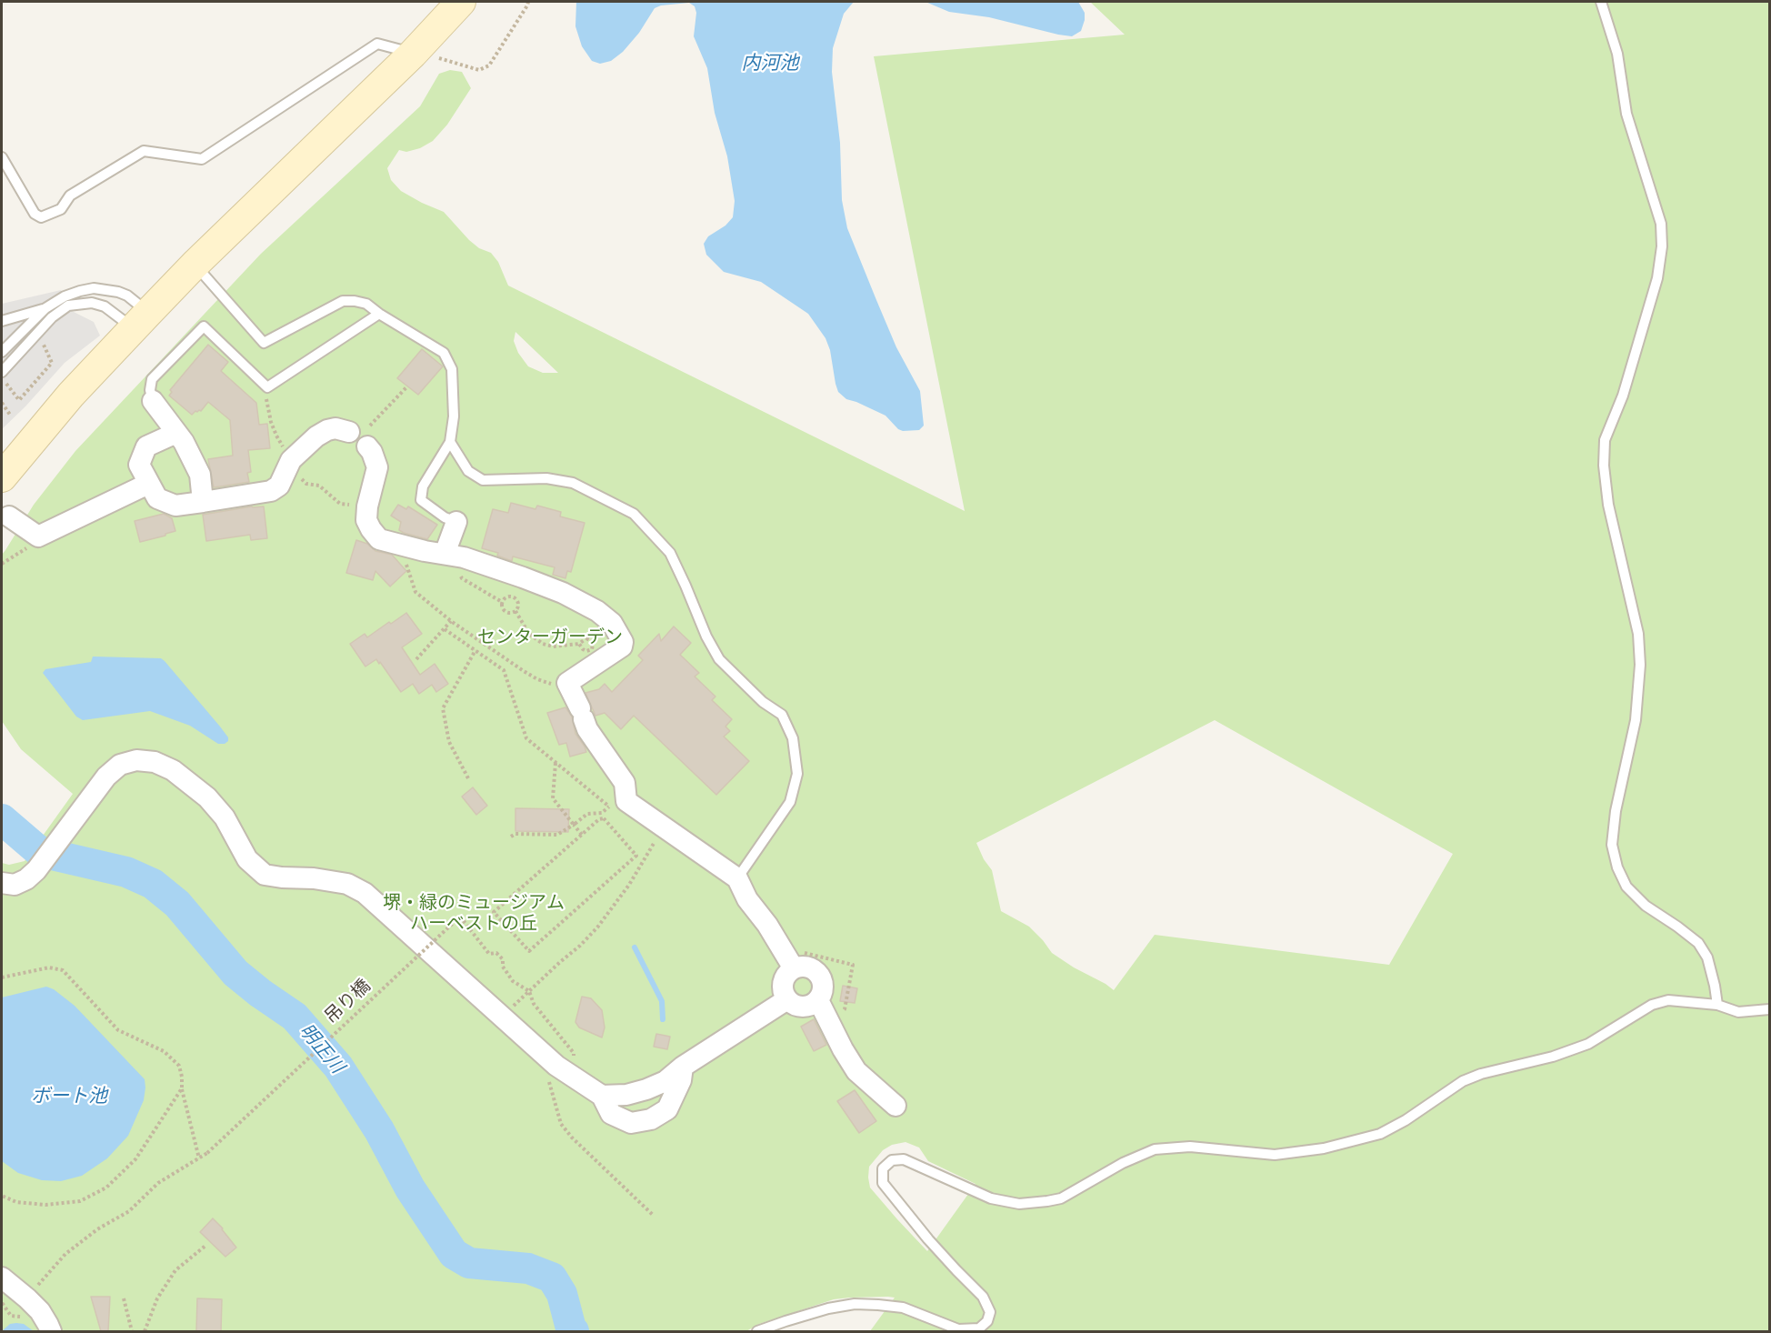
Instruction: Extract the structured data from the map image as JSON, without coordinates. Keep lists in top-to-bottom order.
{
  "streets": {
    "path": ["吊り橋"]
  },
  "water": ["内河池", "明正川", "ボート池"],
  "parks": ["センターガーデン", "堺・緑のミュージアム ハーベストの丘"]
}
